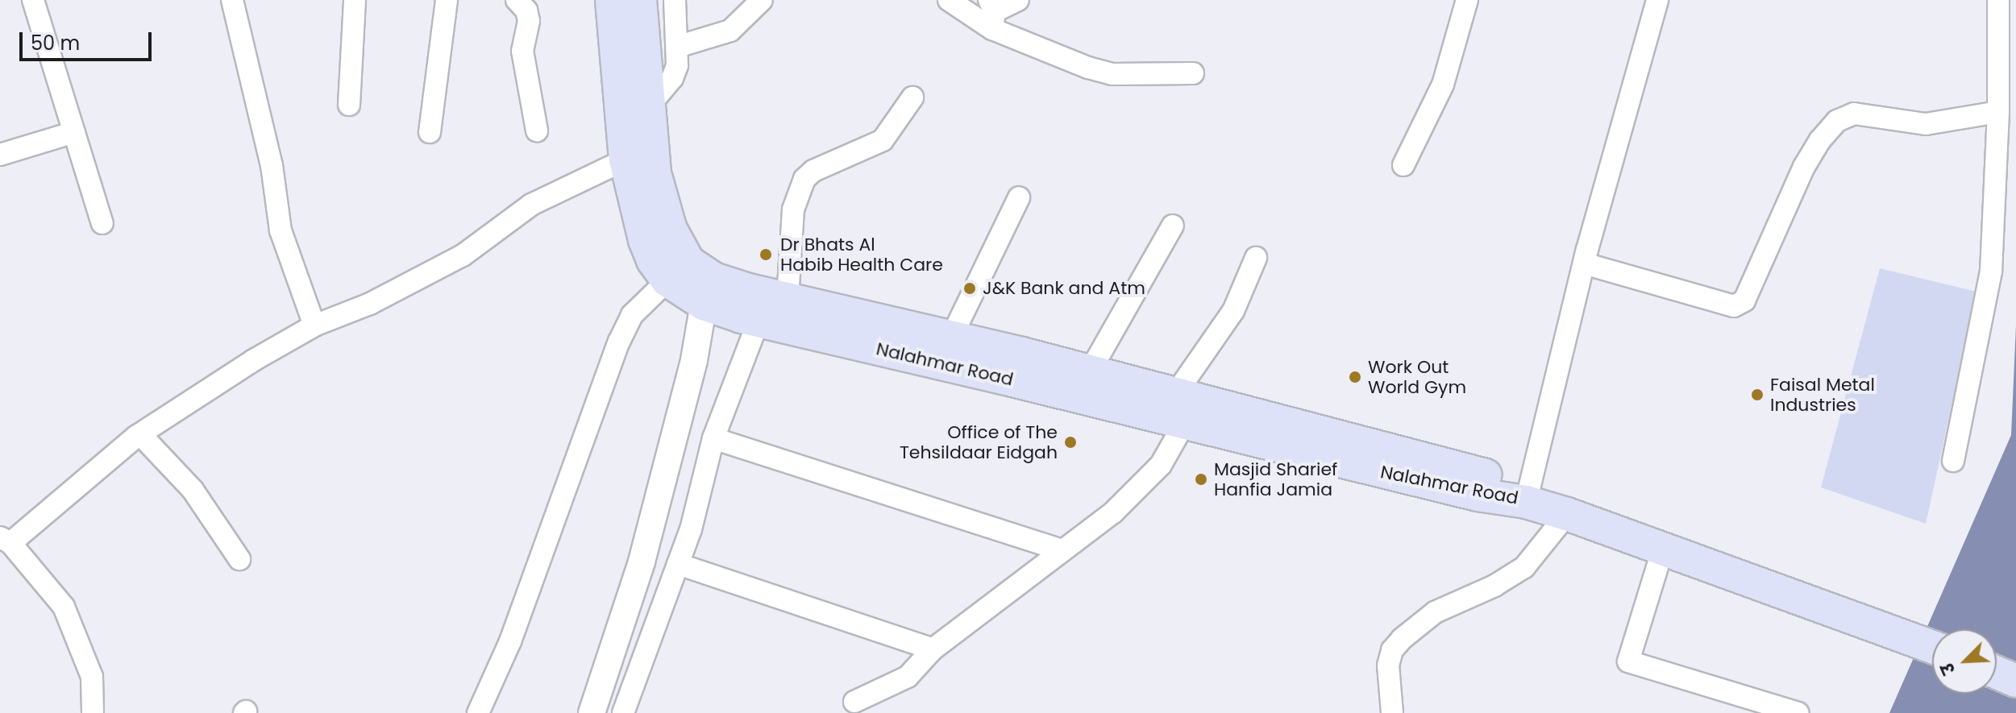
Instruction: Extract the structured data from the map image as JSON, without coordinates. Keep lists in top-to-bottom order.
{
  "streets": {
    "main road": ["Nalahmar Road"]
  },
  "places": [
    "Dr Bhats Al Habib Health Care",
    "J&K Bank and Atm",
    "Work Out World Gym",
    "Faisal Metal Industries",
    "Office of The Tehsildaar Eidgah",
    "Masjid Sharief Hanfia Jamia"
  ],
  "scale_bar": "50 m",
  "north": "bottom left"
}
